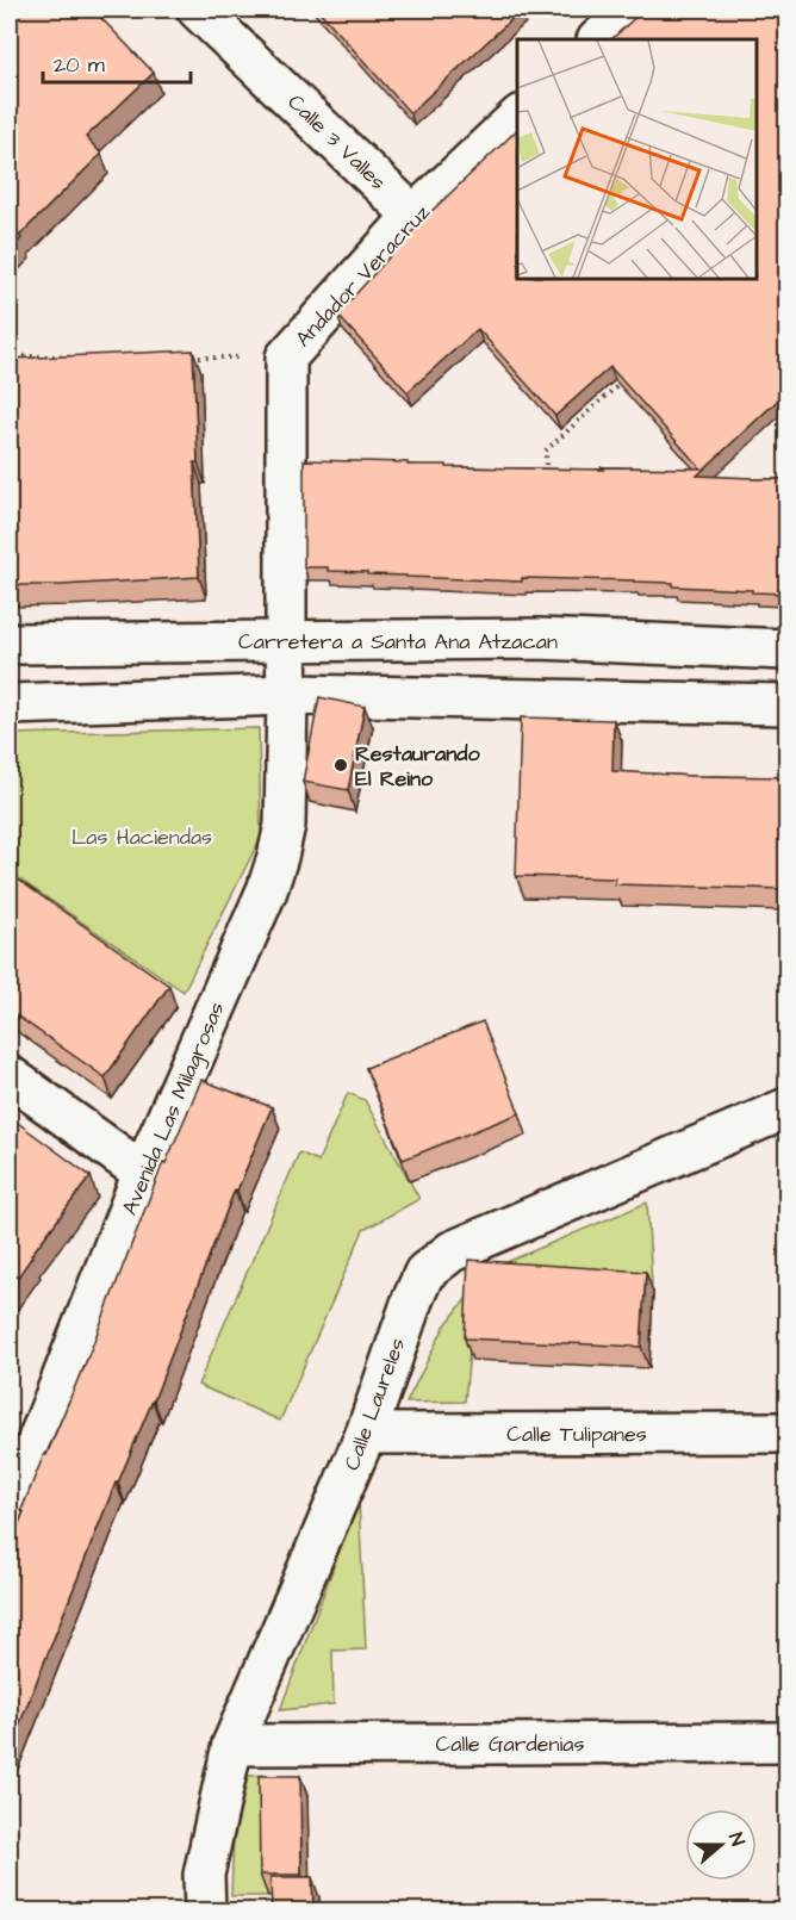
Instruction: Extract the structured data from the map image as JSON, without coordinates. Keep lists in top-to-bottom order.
{
  "streets": {
    "street": [
      "Calle 3 Valles",
      "Andador Veracruz",
      "Carretera a Santa Ana Atzacan",
      "Avenida Las Milagrosas",
      "Calle Laureles",
      "Calle Tulipanes",
      "Calle Gardenias"
    ]
  },
  "crossings": [
    ["Calle 3 Valles", "Andador Veracruz"],
    ["Andador Veracruz", "Carretera a Santa Ana Atzacan"],
    ["Andador Veracruz", "Avenida Las Milagrosas"],
    ["Calle Laureles", "Calle Tulipanes"],
    ["Calle Laureles", "Calle Gardenias"]
  ],
  "parks": ["Las Haciendas"],
  "places": ["Restaurando El Reino"],
  "scale_bar": "20 m",
  "north": "right"
}
